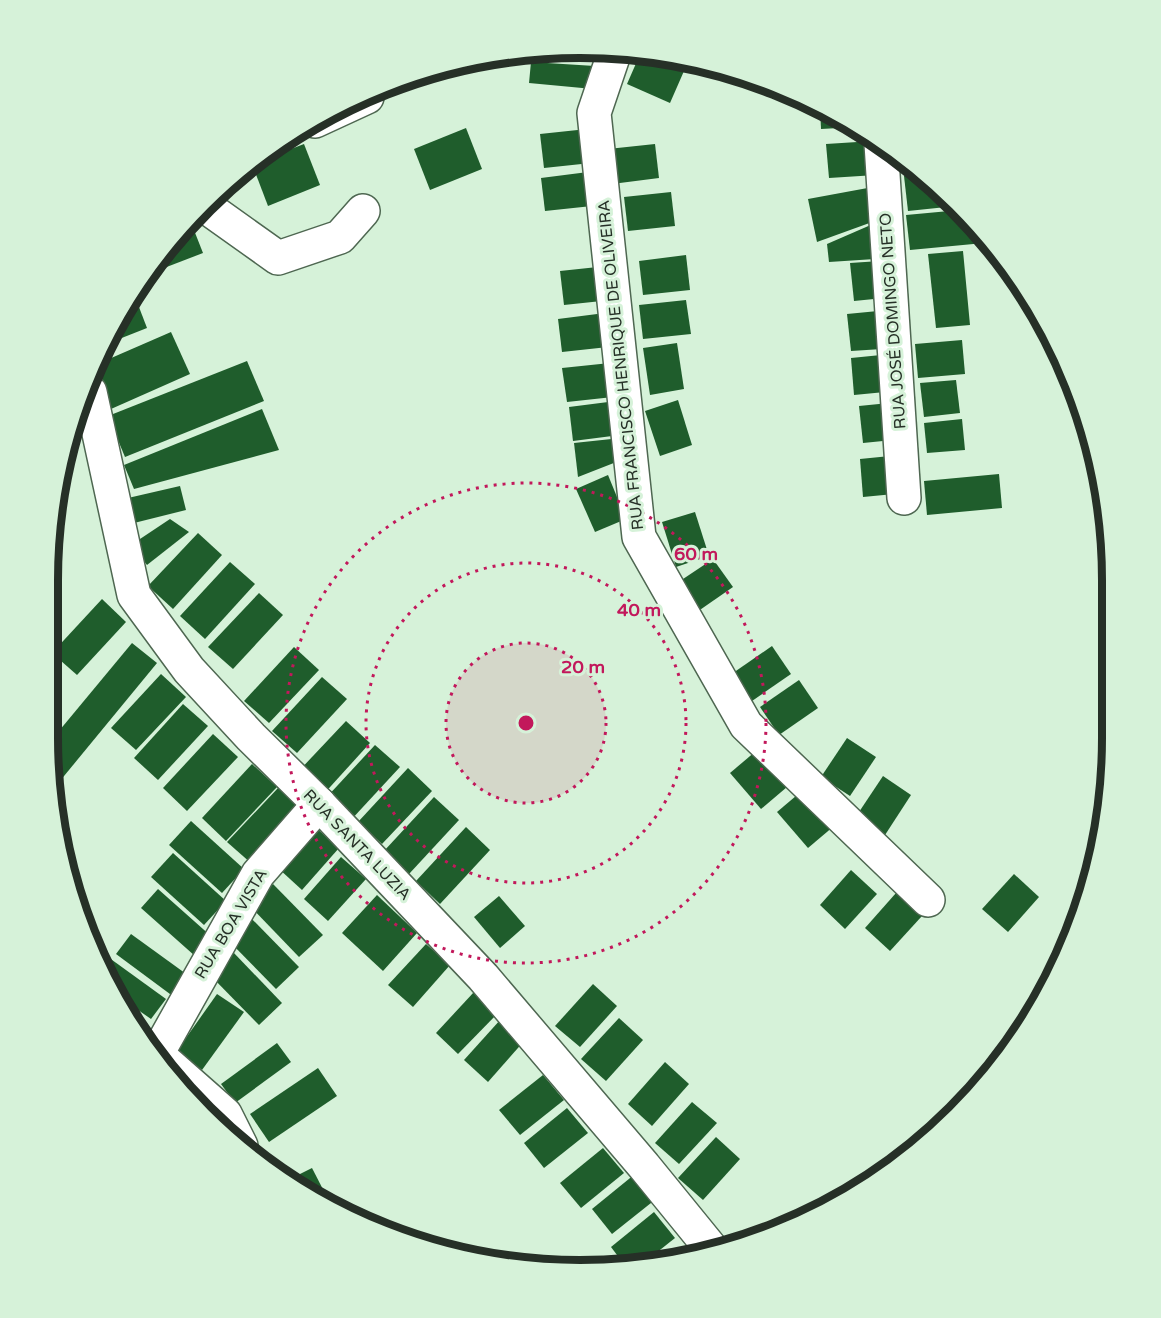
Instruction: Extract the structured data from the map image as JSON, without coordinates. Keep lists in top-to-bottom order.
{
  "streets": {
    "street": [
      "RUA JOSÉ DOMINGO NETO",
      "RUA FRANCISCO HENRIQUE DE OLIVEIRA",
      "RUA SANTA LUZIA",
      "RUA BOA VISTA"
    ]
  },
  "crossings": [
    ["RUA SANTA LUZIA", "RUA BOA VISTA"]
  ],
  "rings": ["60 m", "40 m", "20 m"]
}
